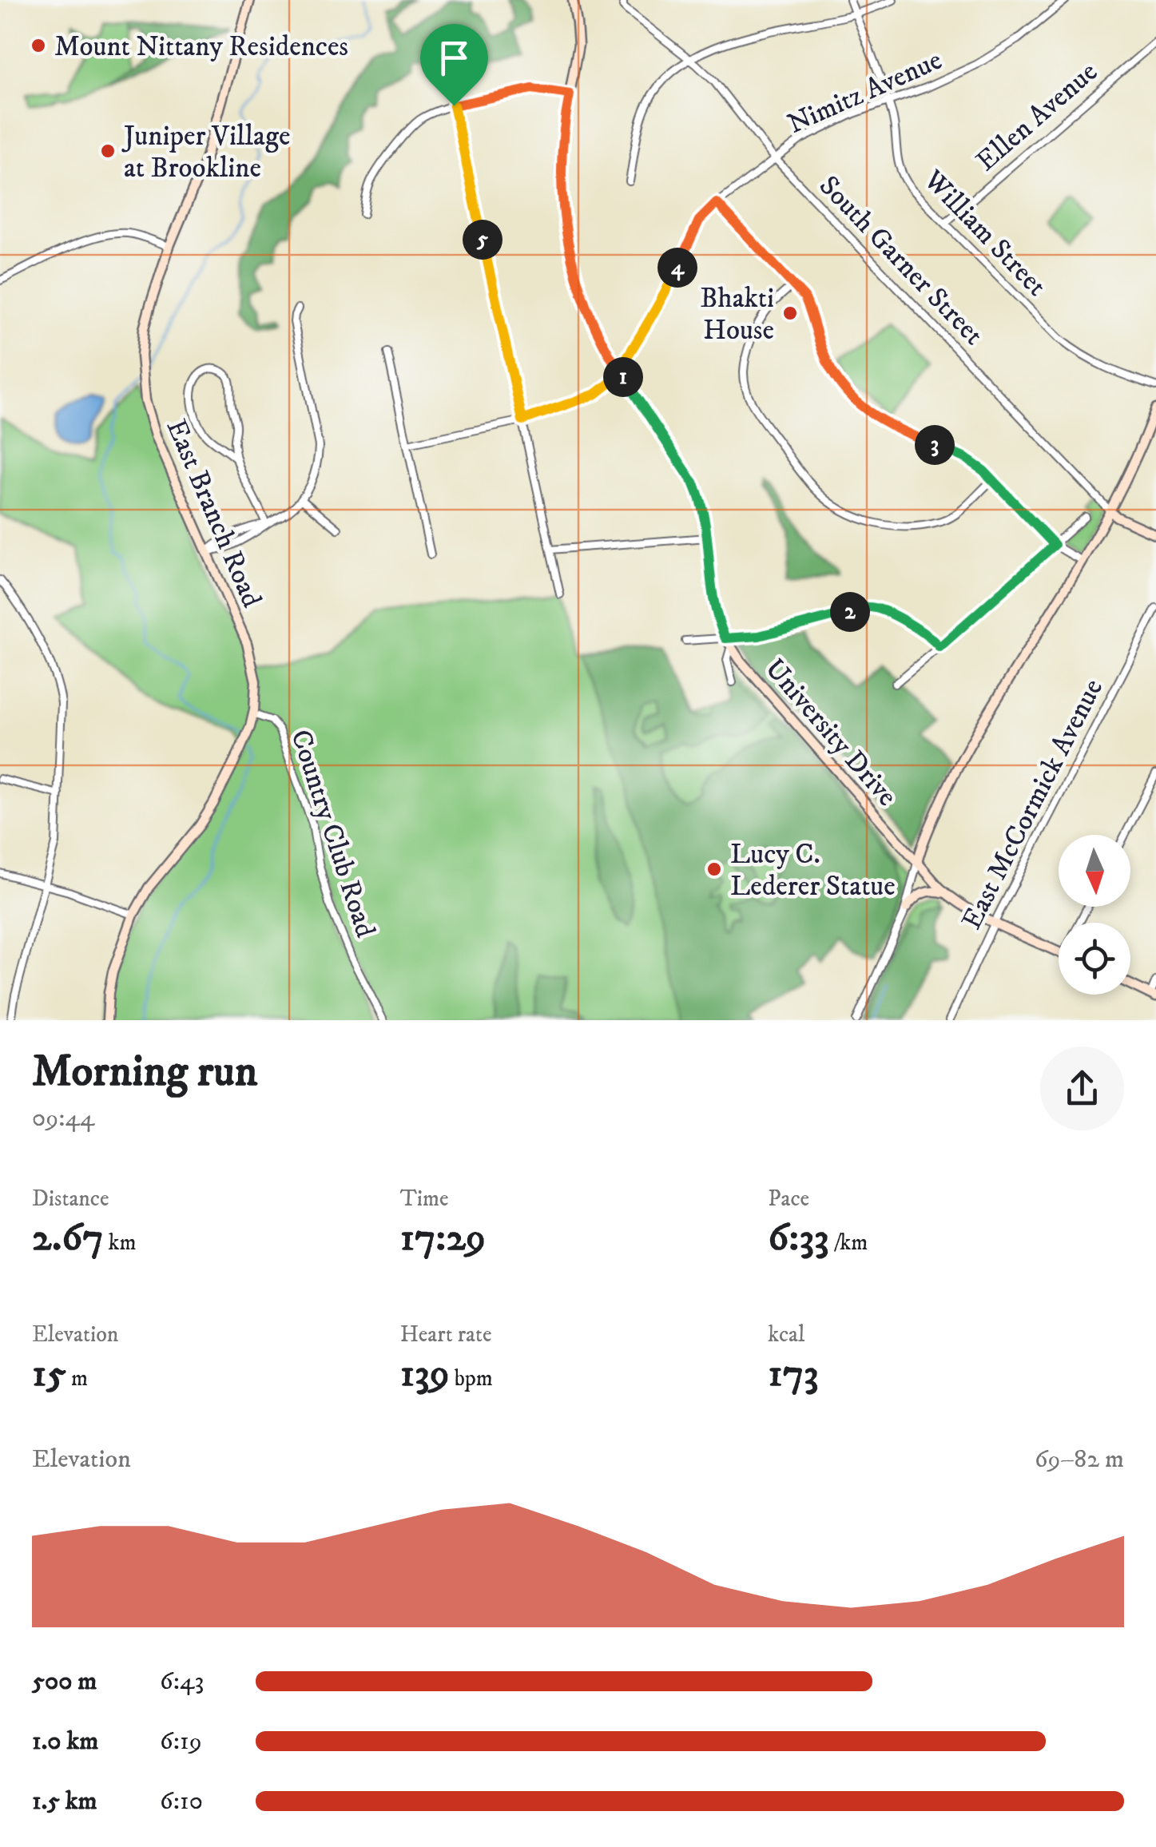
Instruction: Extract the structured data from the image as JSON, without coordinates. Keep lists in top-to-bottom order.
{
  "streets": {
    "main road": ["South Garner Street", "East Branch Road", "University Drive"],
    "street": [
      "Nimitz Avenue",
      "Ellen Avenue",
      "William Street",
      "East McCormick Avenue",
      "Country Club Road"
    ]
  },
  "crossings": [
    ["Nimitz Avenue", "William Street"],
    ["Nimitz Avenue", "South Garner Street"],
    ["Nimitz Avenue", "University Drive"],
    ["Ellen Avenue", "William Street"],
    ["East Branch Road", "Country Club Road"],
    ["University Drive", "East McCormick Avenue"]
  ],
  "places": [
    "Mount Nittany Residences",
    "Juniper Village at Brookline",
    "Bhakti House",
    "Lucy C. Lederer Statue"
  ],
  "north": "bottom",
  "page": {
    "pins": [
      "5",
      "4",
      "1",
      "3",
      "2"
    ],
    "heading": ["Morning run", "09:44"],
    "stats": [
      ["Distance", "2.67 km"],
      ["Time", "17:29"],
      ["Pace", "6:33 /km"],
      ["Elevation", "15 m"],
      ["Heart rate", "139 bpm"],
      ["kcal", "173"]
    ],
    "chart": ["Elevation", "69–82 m"],
    "list": [
      {
        "name": "500 m",
        "note": "6:43"
      },
      {
        "name": "1.0 km",
        "note": "6:19"
      },
      {
        "name": "1.5 km",
        "note": "6:10"
      }
    ]
  }
}
